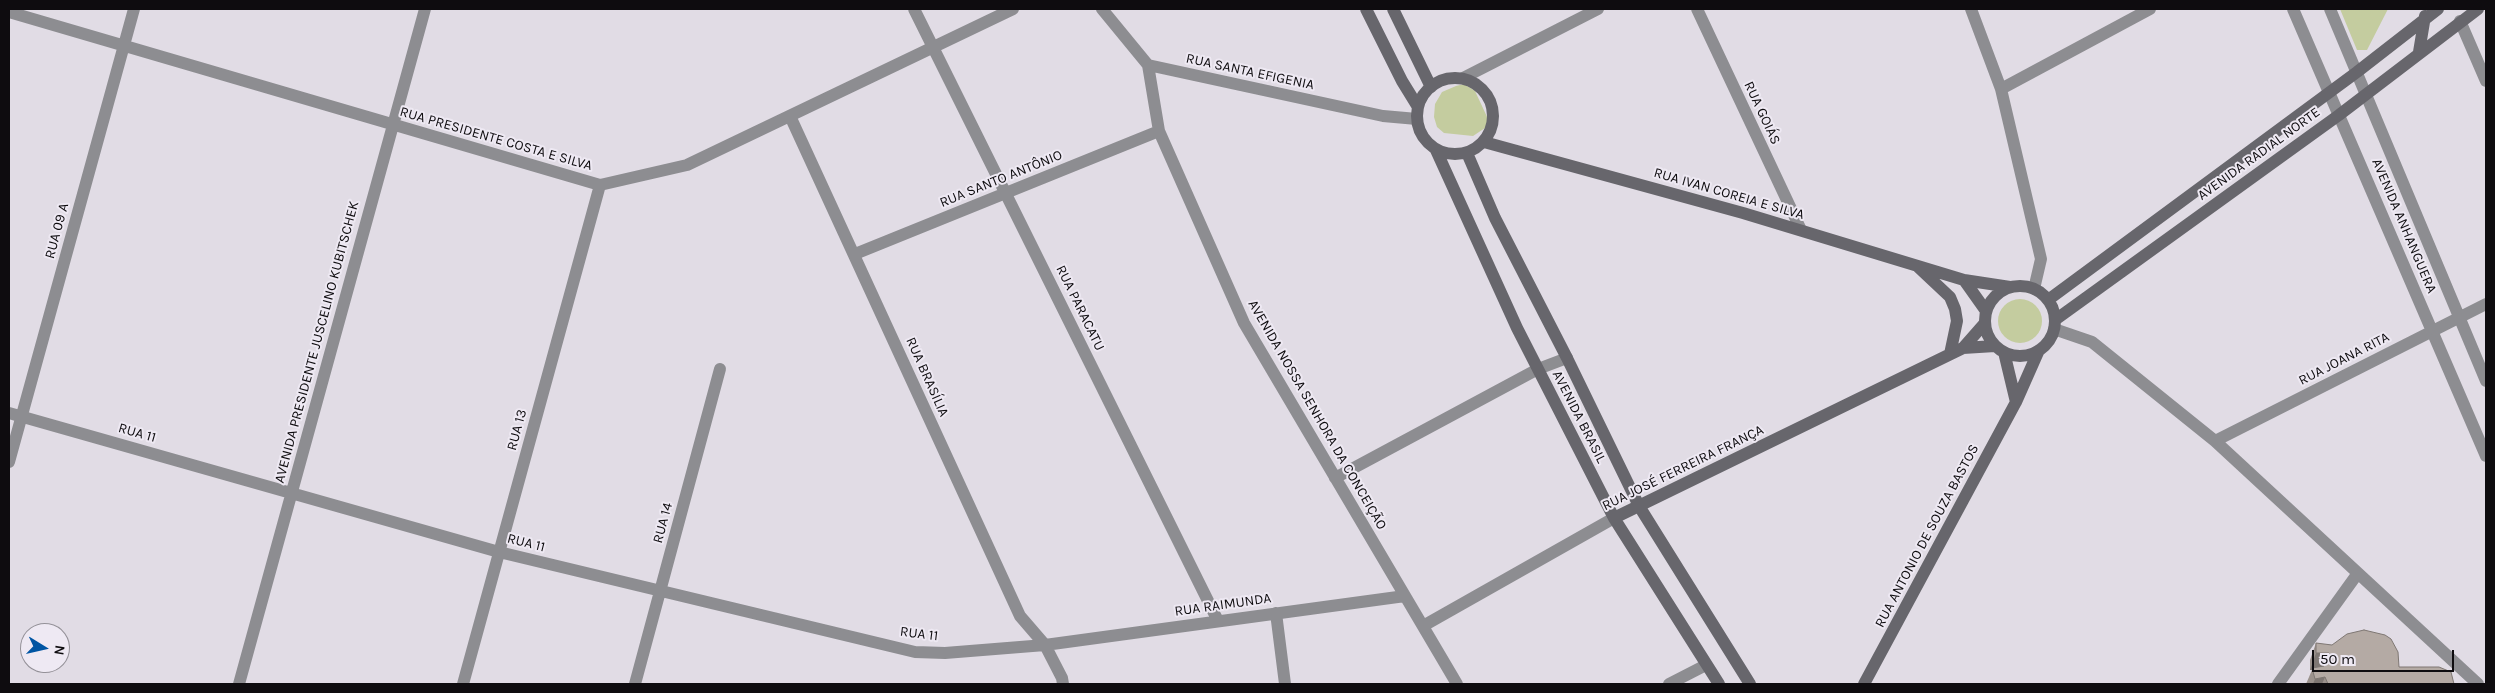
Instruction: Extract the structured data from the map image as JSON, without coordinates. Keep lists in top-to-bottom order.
{
  "streets": {
    "street": [
      "RUA SANTA EFIGENIA",
      "RUA GOIÁS",
      "RUA PRESIDENTE COSTA E SILVA",
      "AVENIDA RADIAL NORTE",
      "RUA SANTO ANTÔNIO",
      "RUA IVAN COREIA E SILVA",
      "AVENIDA ANHANGUERA",
      "RUA 09 A",
      "RUA PARACATU",
      "AVENIDA PRESIDENTE JUSCELINO KUBITSCHEK",
      "RUA JOANA RITA",
      "RUA BRASÍLIA",
      "AVENIDA NOSSA SENHORA DA CONCEIÇÃO",
      "AVENIDA BRASIL",
      "RUA 13",
      "RUA 11",
      "RUA JOSÉ FERREIRA FRANÇA",
      "RUA 14",
      "RUA ANTONIO DE SOUZA BASTOS",
      "RUA RAIMUNDA"
    ]
  },
  "crossings": [
    ["RUA SANTA EFIGENIA", "RUA IVAN COREIA E SILVA"],
    ["RUA SANTA EFIGENIA", "AVENIDA NOSSA SENHORA DA CONCEIÇÃO"],
    ["RUA SANTA EFIGENIA", "AVENIDA BRASIL"],
    ["RUA GOIÁS", "RUA IVAN COREIA E SILVA"],
    ["RUA PRESIDENTE COSTA E SILVA", "RUA 09 A"],
    ["RUA PRESIDENTE COSTA E SILVA", "RUA PARACATU"],
    ["RUA PRESIDENTE COSTA E SILVA", "AVENIDA PRESIDENTE JUSCELINO KUBITSCHEK"],
    ["RUA PRESIDENTE COSTA E SILVA", "RUA BRASÍLIA"],
    ["RUA PRESIDENTE COSTA E SILVA", "RUA 13"],
    ["AVENIDA RADIAL NORTE", "RUA IVAN COREIA E SILVA"],
    ["AVENIDA RADIAL NORTE", "AVENIDA ANHANGUERA"],
    ["AVENIDA RADIAL NORTE", "RUA JOSÉ FERREIRA FRANÇA"],
    ["AVENIDA RADIAL NORTE", "RUA ANTONIO DE SOUZA BASTOS"],
    ["RUA SANTO ANTÔNIO", "RUA PARACATU"],
    ["RUA SANTO ANTÔNIO", "RUA BRASÍLIA"],
    ["RUA SANTO ANTÔNIO", "AVENIDA NOSSA SENHORA DA CONCEIÇÃO"],
    ["RUA IVAN COREIA E SILVA", "AVENIDA BRASIL"],
    ["RUA IVAN COREIA E SILVA", "RUA JOSÉ FERREIRA FRANÇA"],
    ["RUA IVAN COREIA E SILVA", "RUA ANTONIO DE SOUZA BASTOS"],
    ["AVENIDA ANHANGUERA", "RUA JOANA RITA"],
    ["RUA 09 A", "RUA 11"],
    ["RUA PARACATU", "RUA RAIMUNDA"],
    ["AVENIDA PRESIDENTE JUSCELINO KUBITSCHEK", "RUA 11"],
    ["RUA BRASÍLIA", "RUA 11"],
    ["RUA BRASÍLIA", "RUA RAIMUNDA"],
    ["AVENIDA NOSSA SENHORA DA CONCEIÇÃO", "RUA JOSÉ FERREIRA FRANÇA"],
    ["AVENIDA NOSSA SENHORA DA CONCEIÇÃO", "RUA RAIMUNDA"],
    ["AVENIDA BRASIL", "RUA JOSÉ FERREIRA FRANÇA"],
    ["RUA 13", "RUA 11"],
    ["RUA 11", "RUA 14"],
    ["RUA 11", "RUA RAIMUNDA"],
    ["RUA JOSÉ FERREIRA FRANÇA", "RUA ANTONIO DE SOUZA BASTOS"]
  ],
  "scale_bar": "50 m",
  "north": "right"
}
